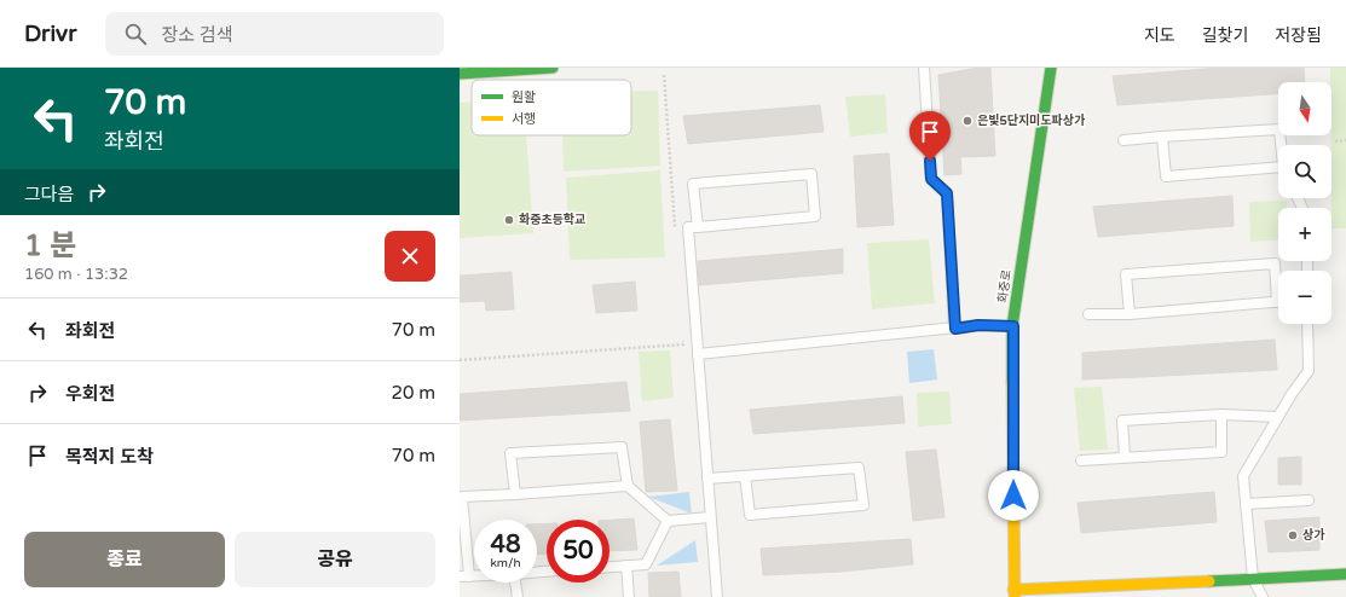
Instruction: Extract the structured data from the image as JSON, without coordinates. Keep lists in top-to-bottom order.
{
  "streets": {
    "main road": ["화중로"]
  },
  "places": ["은빛5단지미도파상가", "화중초등학교", "상가"],
  "legend": ["원활", "서행"],
  "north": "bottom",
  "page": {
    "header": "Drivr",
    "search": "장소 검색",
    "nav": ["지도", "길찾기", "저장됨"],
    "turn": ["70 m", "좌회전"],
    "map_buttons": ["+", "−"],
    "then": "그다음",
    "heading": ["1 분", "160 m · 13:32"],
    "list": [
      {
        "name": "좌회전",
        "value": "70 m"
      },
      {
        "name": "우회전",
        "value": "20 m"
      },
      {
        "name": "목적지 도착",
        "value": "70 m"
      }
    ],
    "speed": "48 km/h",
    "limit": "50",
    "buttons": ["종료", "공유"]
  }
}
